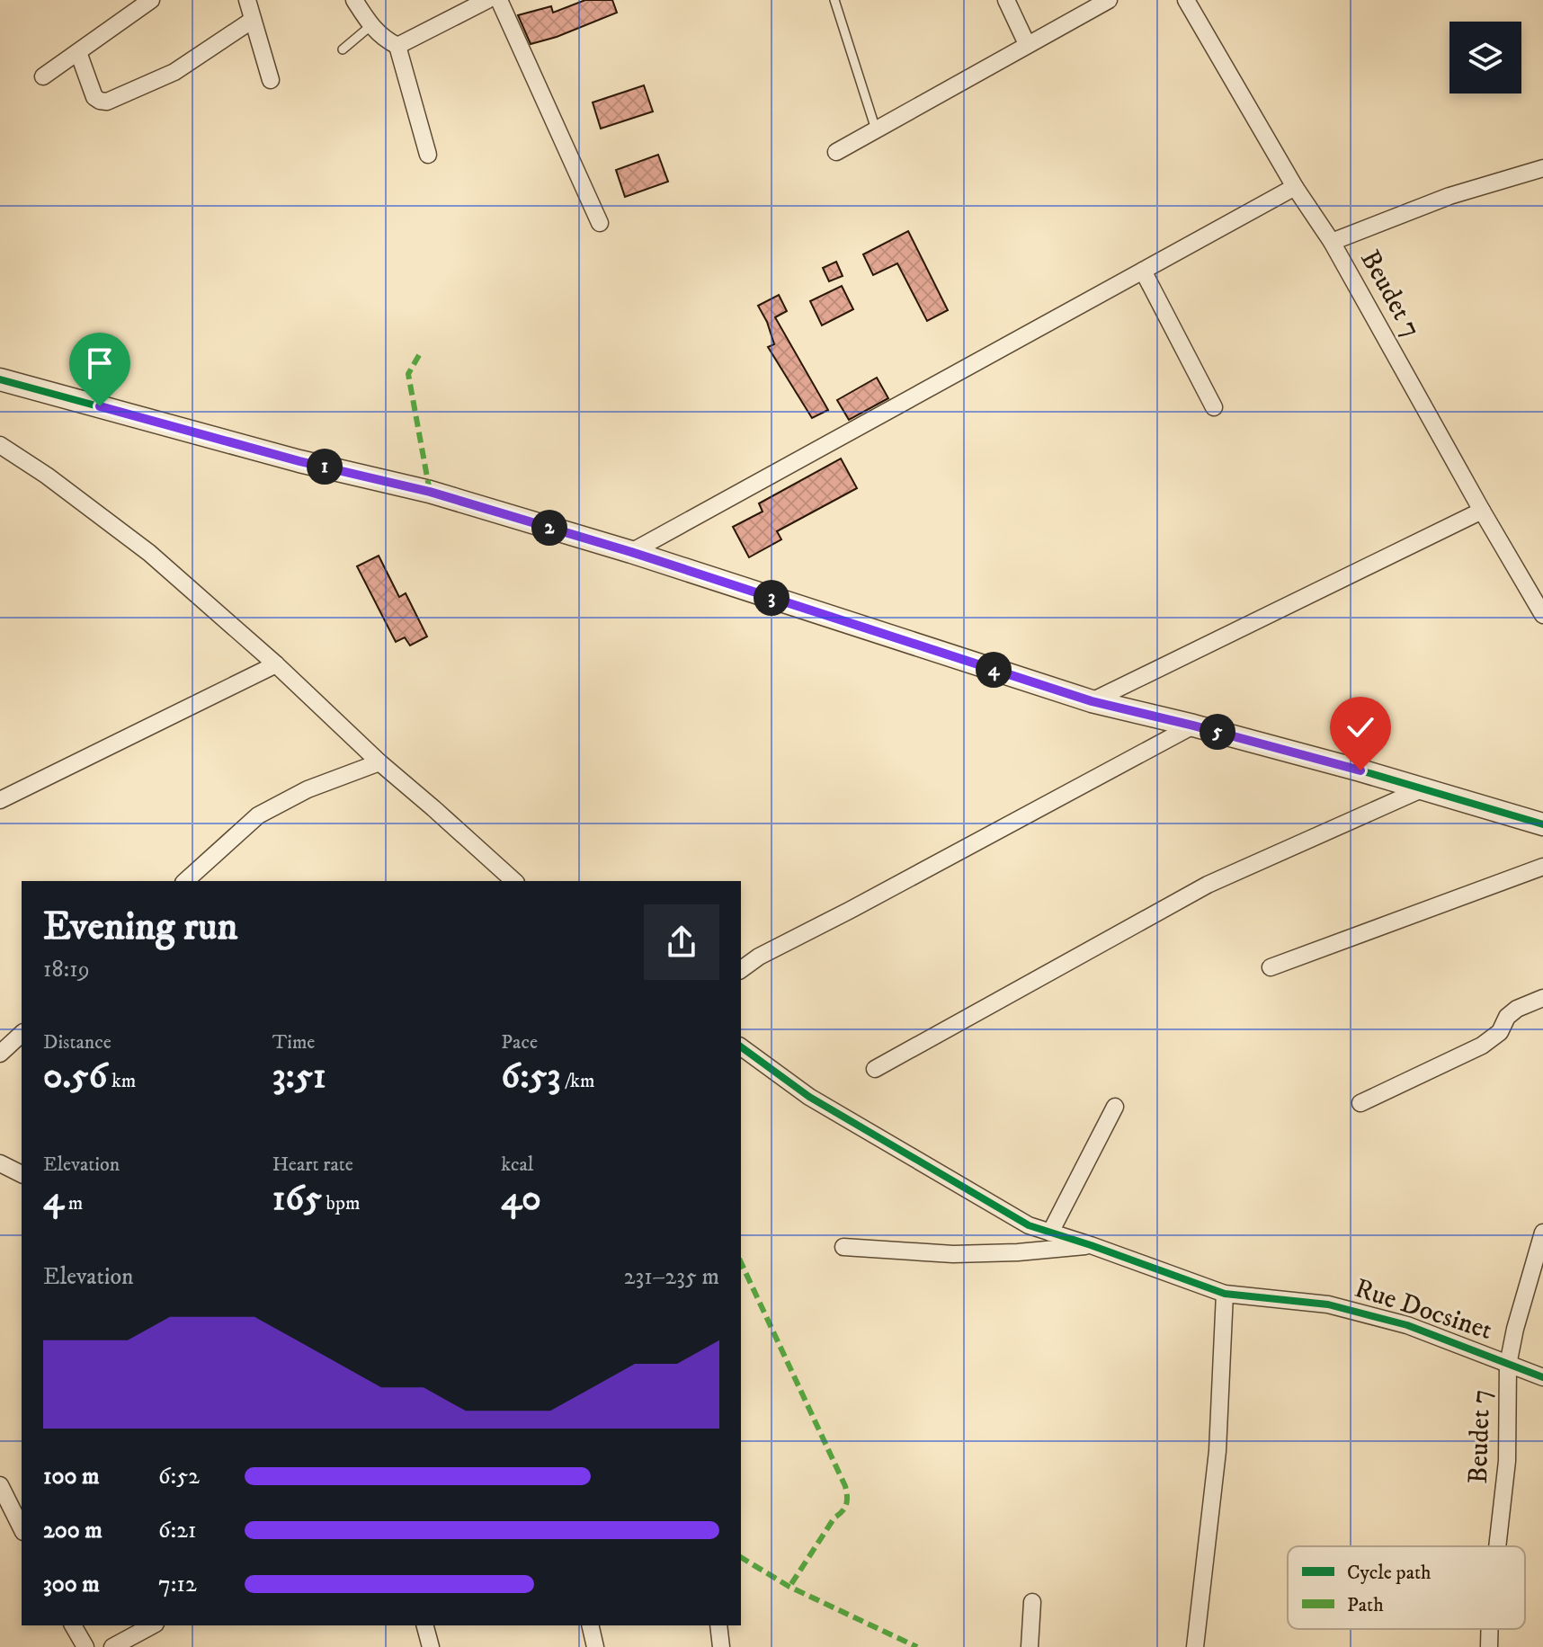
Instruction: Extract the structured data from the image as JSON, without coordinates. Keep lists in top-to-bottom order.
{
  "streets": {
    "street": ["Beudet 7", "Rue Docsinet"]
  },
  "crossings": [
    ["Beudet 7", "Rue Docsinet"]
  ],
  "legend": ["Cycle path", "Path"],
  "page": {
    "pins": [
      "1",
      "2",
      "3",
      "4",
      "5"
    ],
    "heading": ["Evening run", "18:19"],
    "stats": [
      ["Distance", "0.56 km"],
      ["Time", "3:51"],
      ["Pace", "6:53 /km"],
      ["Elevation", "4 m"],
      ["Heart rate", "165 bpm"],
      ["kcal", "40"]
    ],
    "chart": ["Elevation", "231–235 m"],
    "list": [
      {
        "name": "100 m",
        "note": "6:52"
      },
      {
        "name": "200 m",
        "note": "6:21"
      },
      {
        "name": "300 m",
        "note": "7:12"
      }
    ]
  }
}
